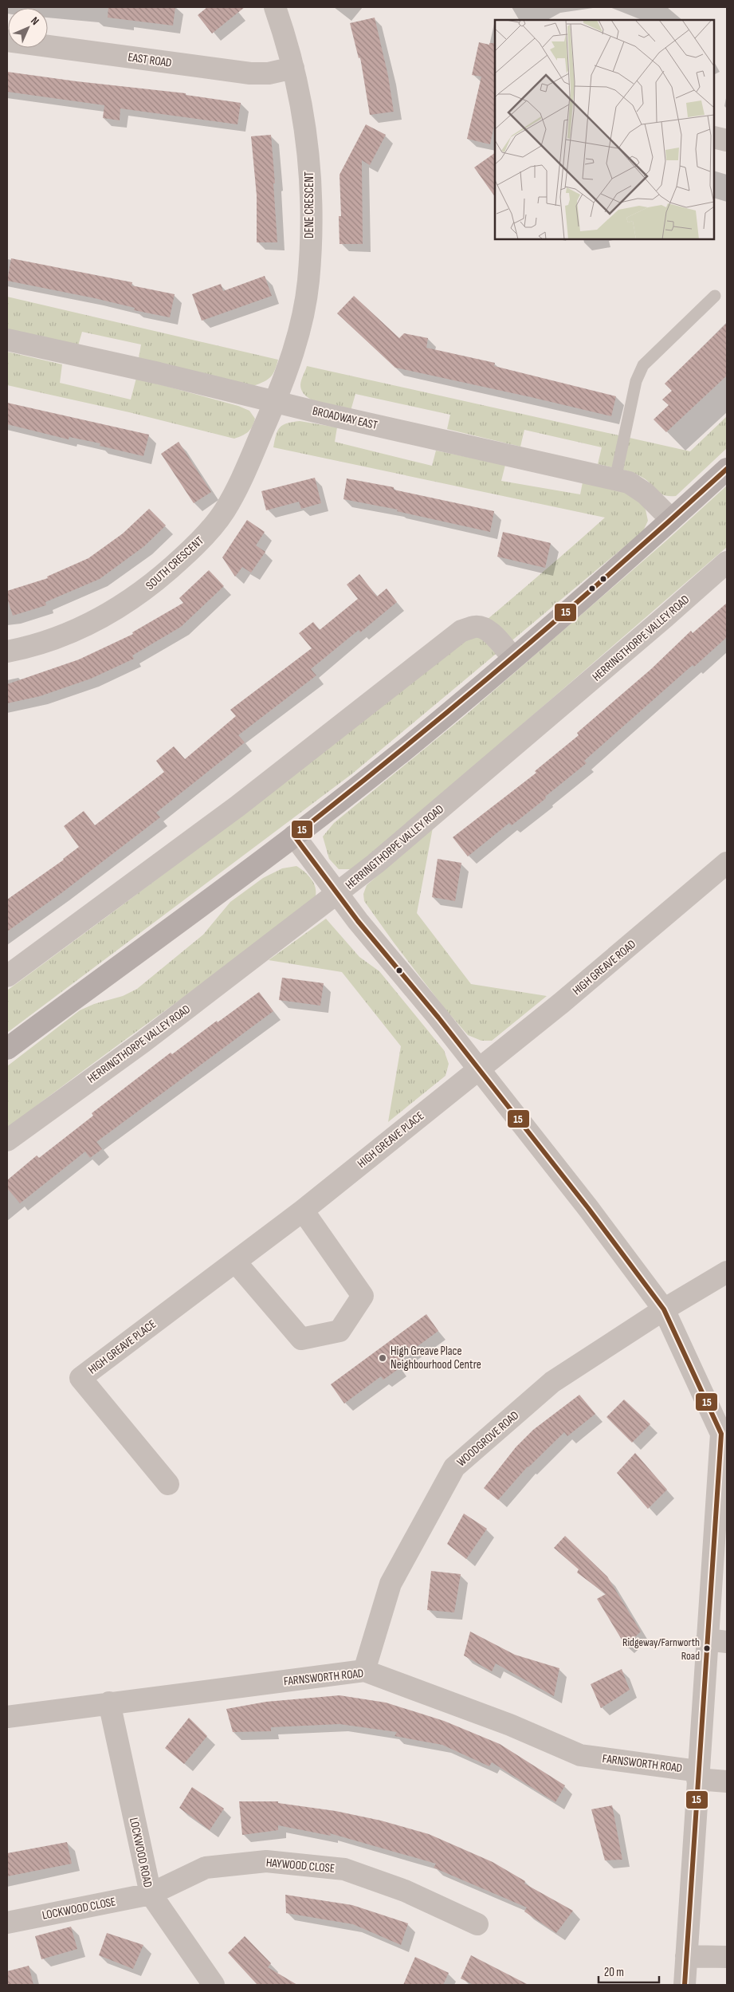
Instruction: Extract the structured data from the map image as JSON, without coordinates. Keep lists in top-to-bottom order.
{
  "streets": {
    "street": [
      "EAST ROAD",
      "DENE CRESCENT",
      "BROADWAY EAST",
      "SOUTH CRESCENT",
      "HERRINGTHORPE VALLEY ROAD",
      "HIGH GREAVE ROAD",
      "HIGH GREAVE PLACE",
      "WOODGROVE ROAD",
      "FARNSWORTH ROAD",
      "LOCKWOOD ROAD",
      "HAYWOOD CLOSE",
      "LOCKWOOD CLOSE"
    ]
  },
  "crossings": [
    ["EAST ROAD", "DENE CRESCENT"],
    ["DENE CRESCENT", "BROADWAY EAST"],
    ["DENE CRESCENT", "SOUTH CRESCENT"],
    ["BROADWAY EAST", "SOUTH CRESCENT"],
    ["HIGH GREAVE ROAD", "HIGH GREAVE PLACE"],
    ["WOODGROVE ROAD", "FARNSWORTH ROAD"],
    ["FARNSWORTH ROAD", "LOCKWOOD ROAD"],
    ["LOCKWOOD ROAD", "HAYWOOD CLOSE"],
    ["LOCKWOOD ROAD", "LOCKWOOD CLOSE"],
    ["HAYWOOD CLOSE", "LOCKWOOD CLOSE"]
  ],
  "places": ["High Greave Place Neighbourhood Centre", "Ridgeway/Farnworth Road"],
  "lines": ["transit line 15"],
  "scale_bar": "20 m",
  "north": "top right"
}
